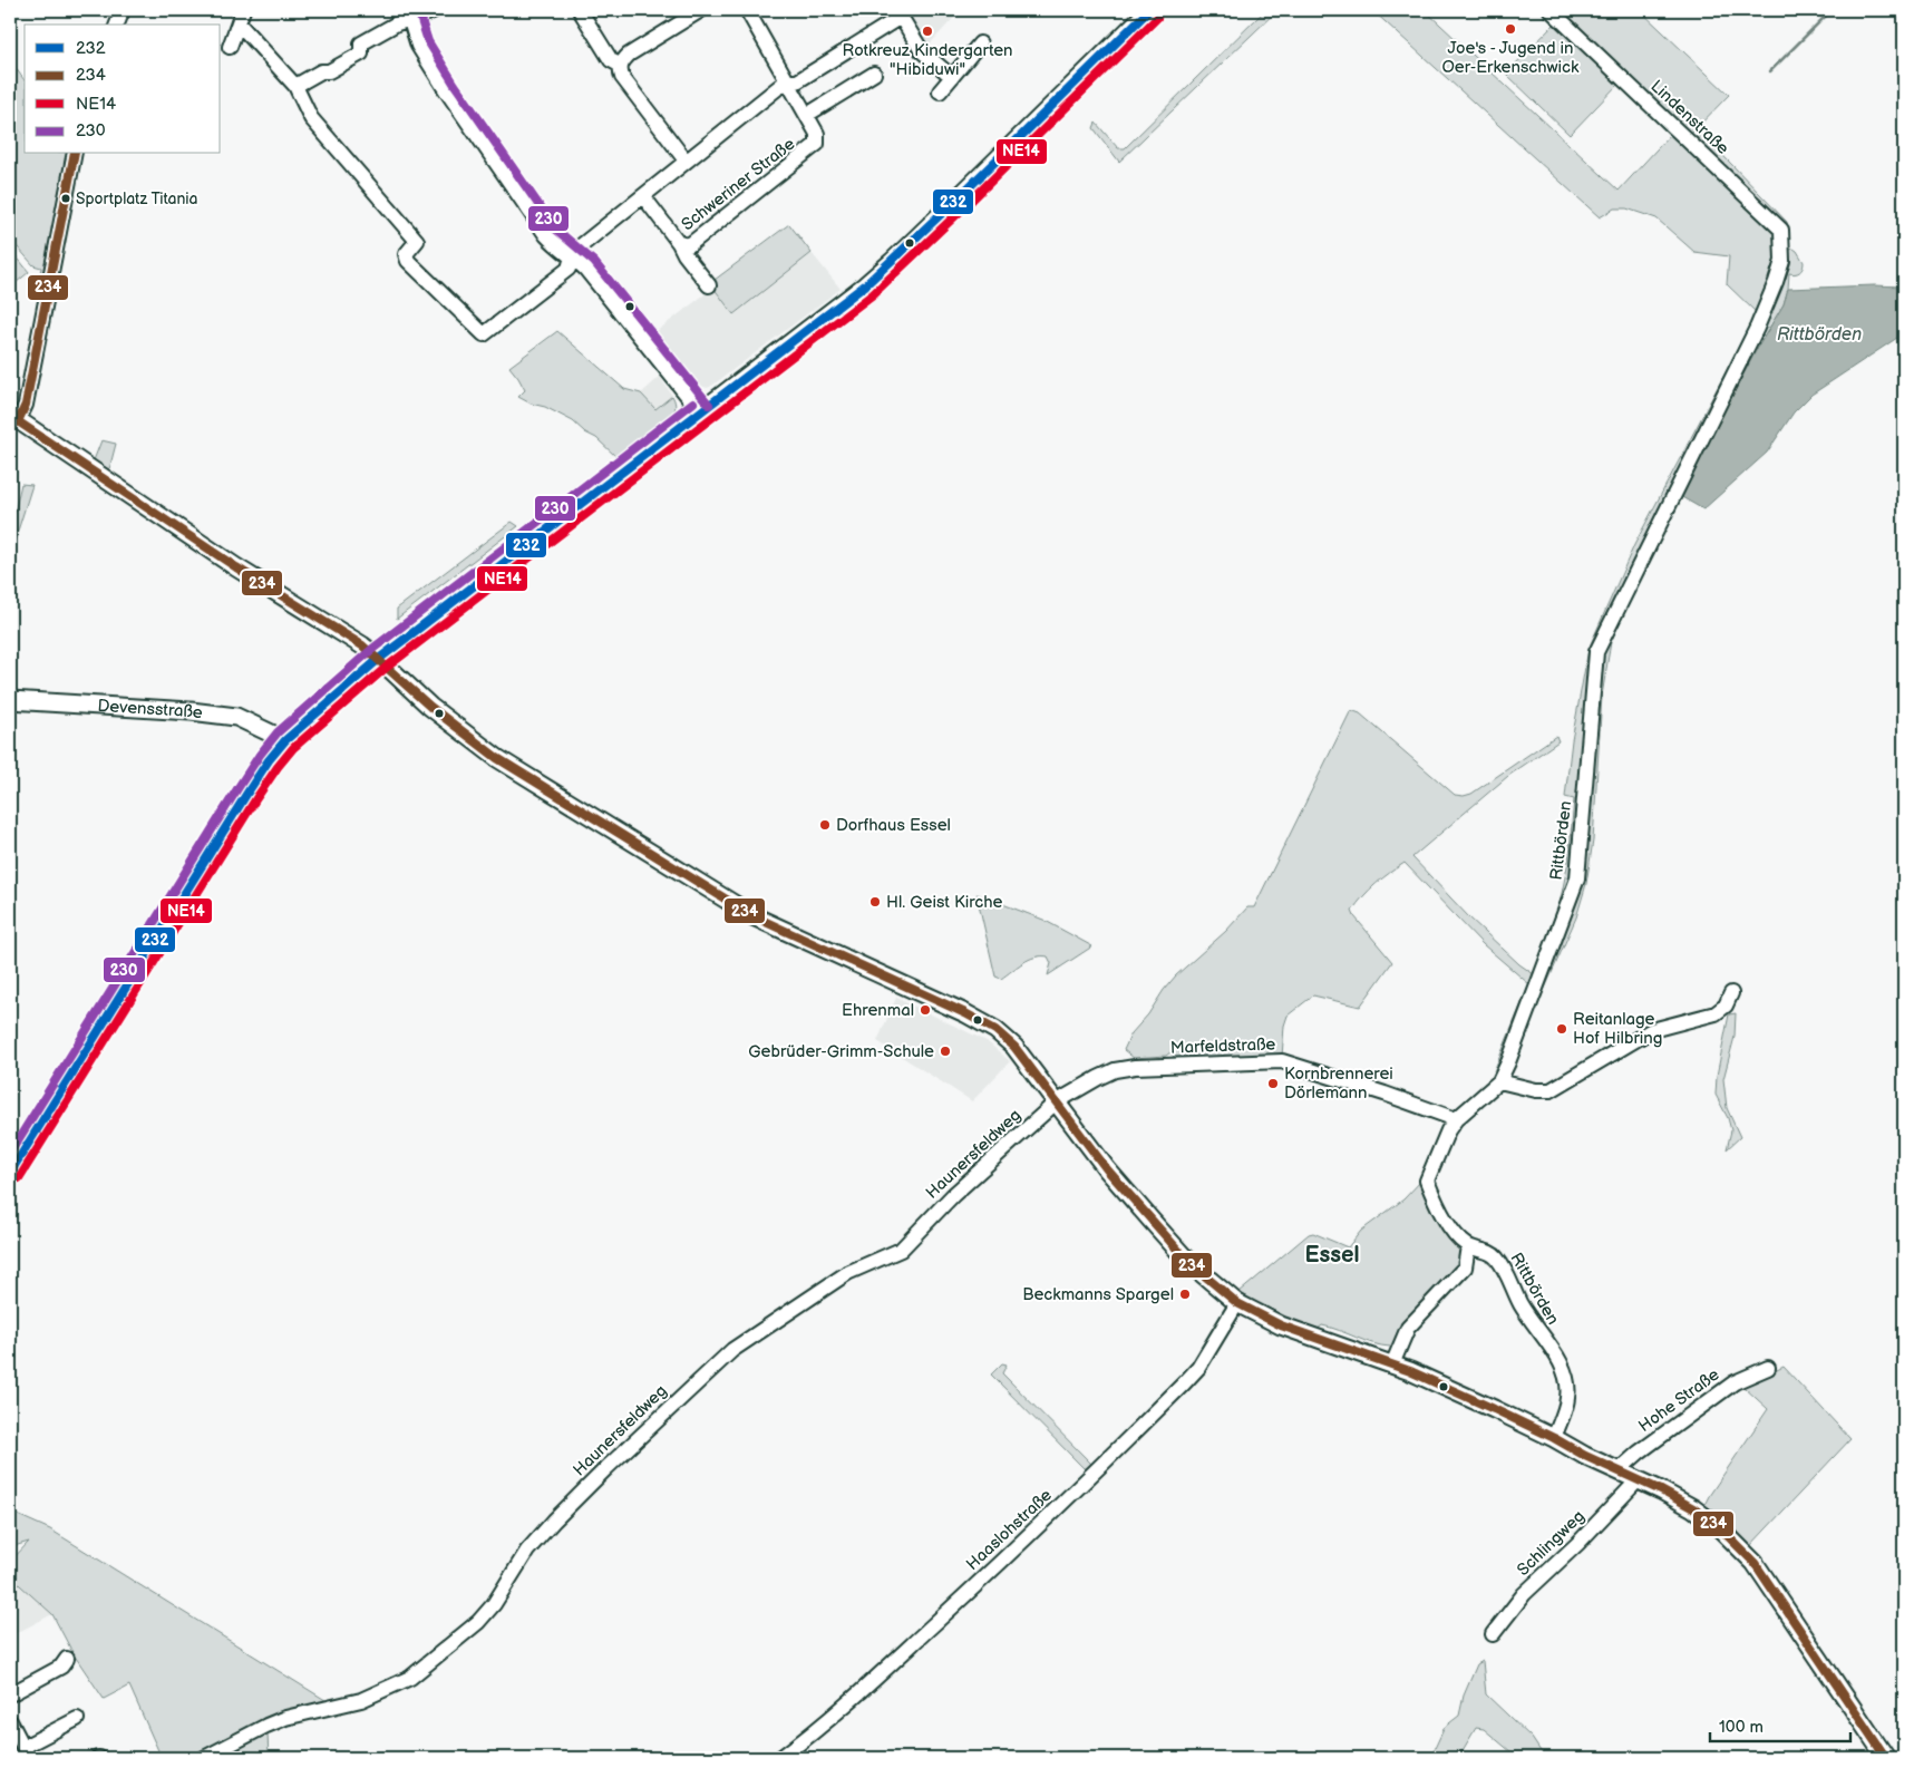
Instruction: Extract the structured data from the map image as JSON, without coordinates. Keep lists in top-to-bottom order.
{
  "streets": {
    "main road": ["Devensstraße"],
    "street": [
      "Lindenstraße",
      "Schweriner Straße",
      "Rittbörden",
      "Marfeldstraße",
      "Haunersfeldweg",
      "Hohe Straße",
      "Haaslohstraße",
      "Schlingweg"
    ]
  },
  "crossings": [
    ["Lindenstraße", "Rittbörden"],
    ["Rittbörden", "Marfeldstraße"],
    ["Marfeldstraße", "Haunersfeldweg"]
  ],
  "districts": ["Essel"],
  "water": ["Rittbörden"],
  "places": [
    "Joe's - Jugend in Oer-Erkenschwick",
    "Rotkreuz Kindergarten \"Hibiduwi\"",
    "Sportplatz Titania",
    "Dorfhaus Essel",
    "Hl. Geist Kirche",
    "Ehrenmal",
    "Reitanlage Hof Hilbring",
    "Gebrüder-Grimm-Schule",
    "Kornbrennerei Dörlemann",
    "Beckmanns Spargel"
  ],
  "lines": [
    "transit line 232",
    "transit line 230",
    "transit line NE14",
    "transit line 234"
  ],
  "legend": [
    "232",
    "234",
    "NE14",
    "230"
  ],
  "scale_bar": "100 m"
}
